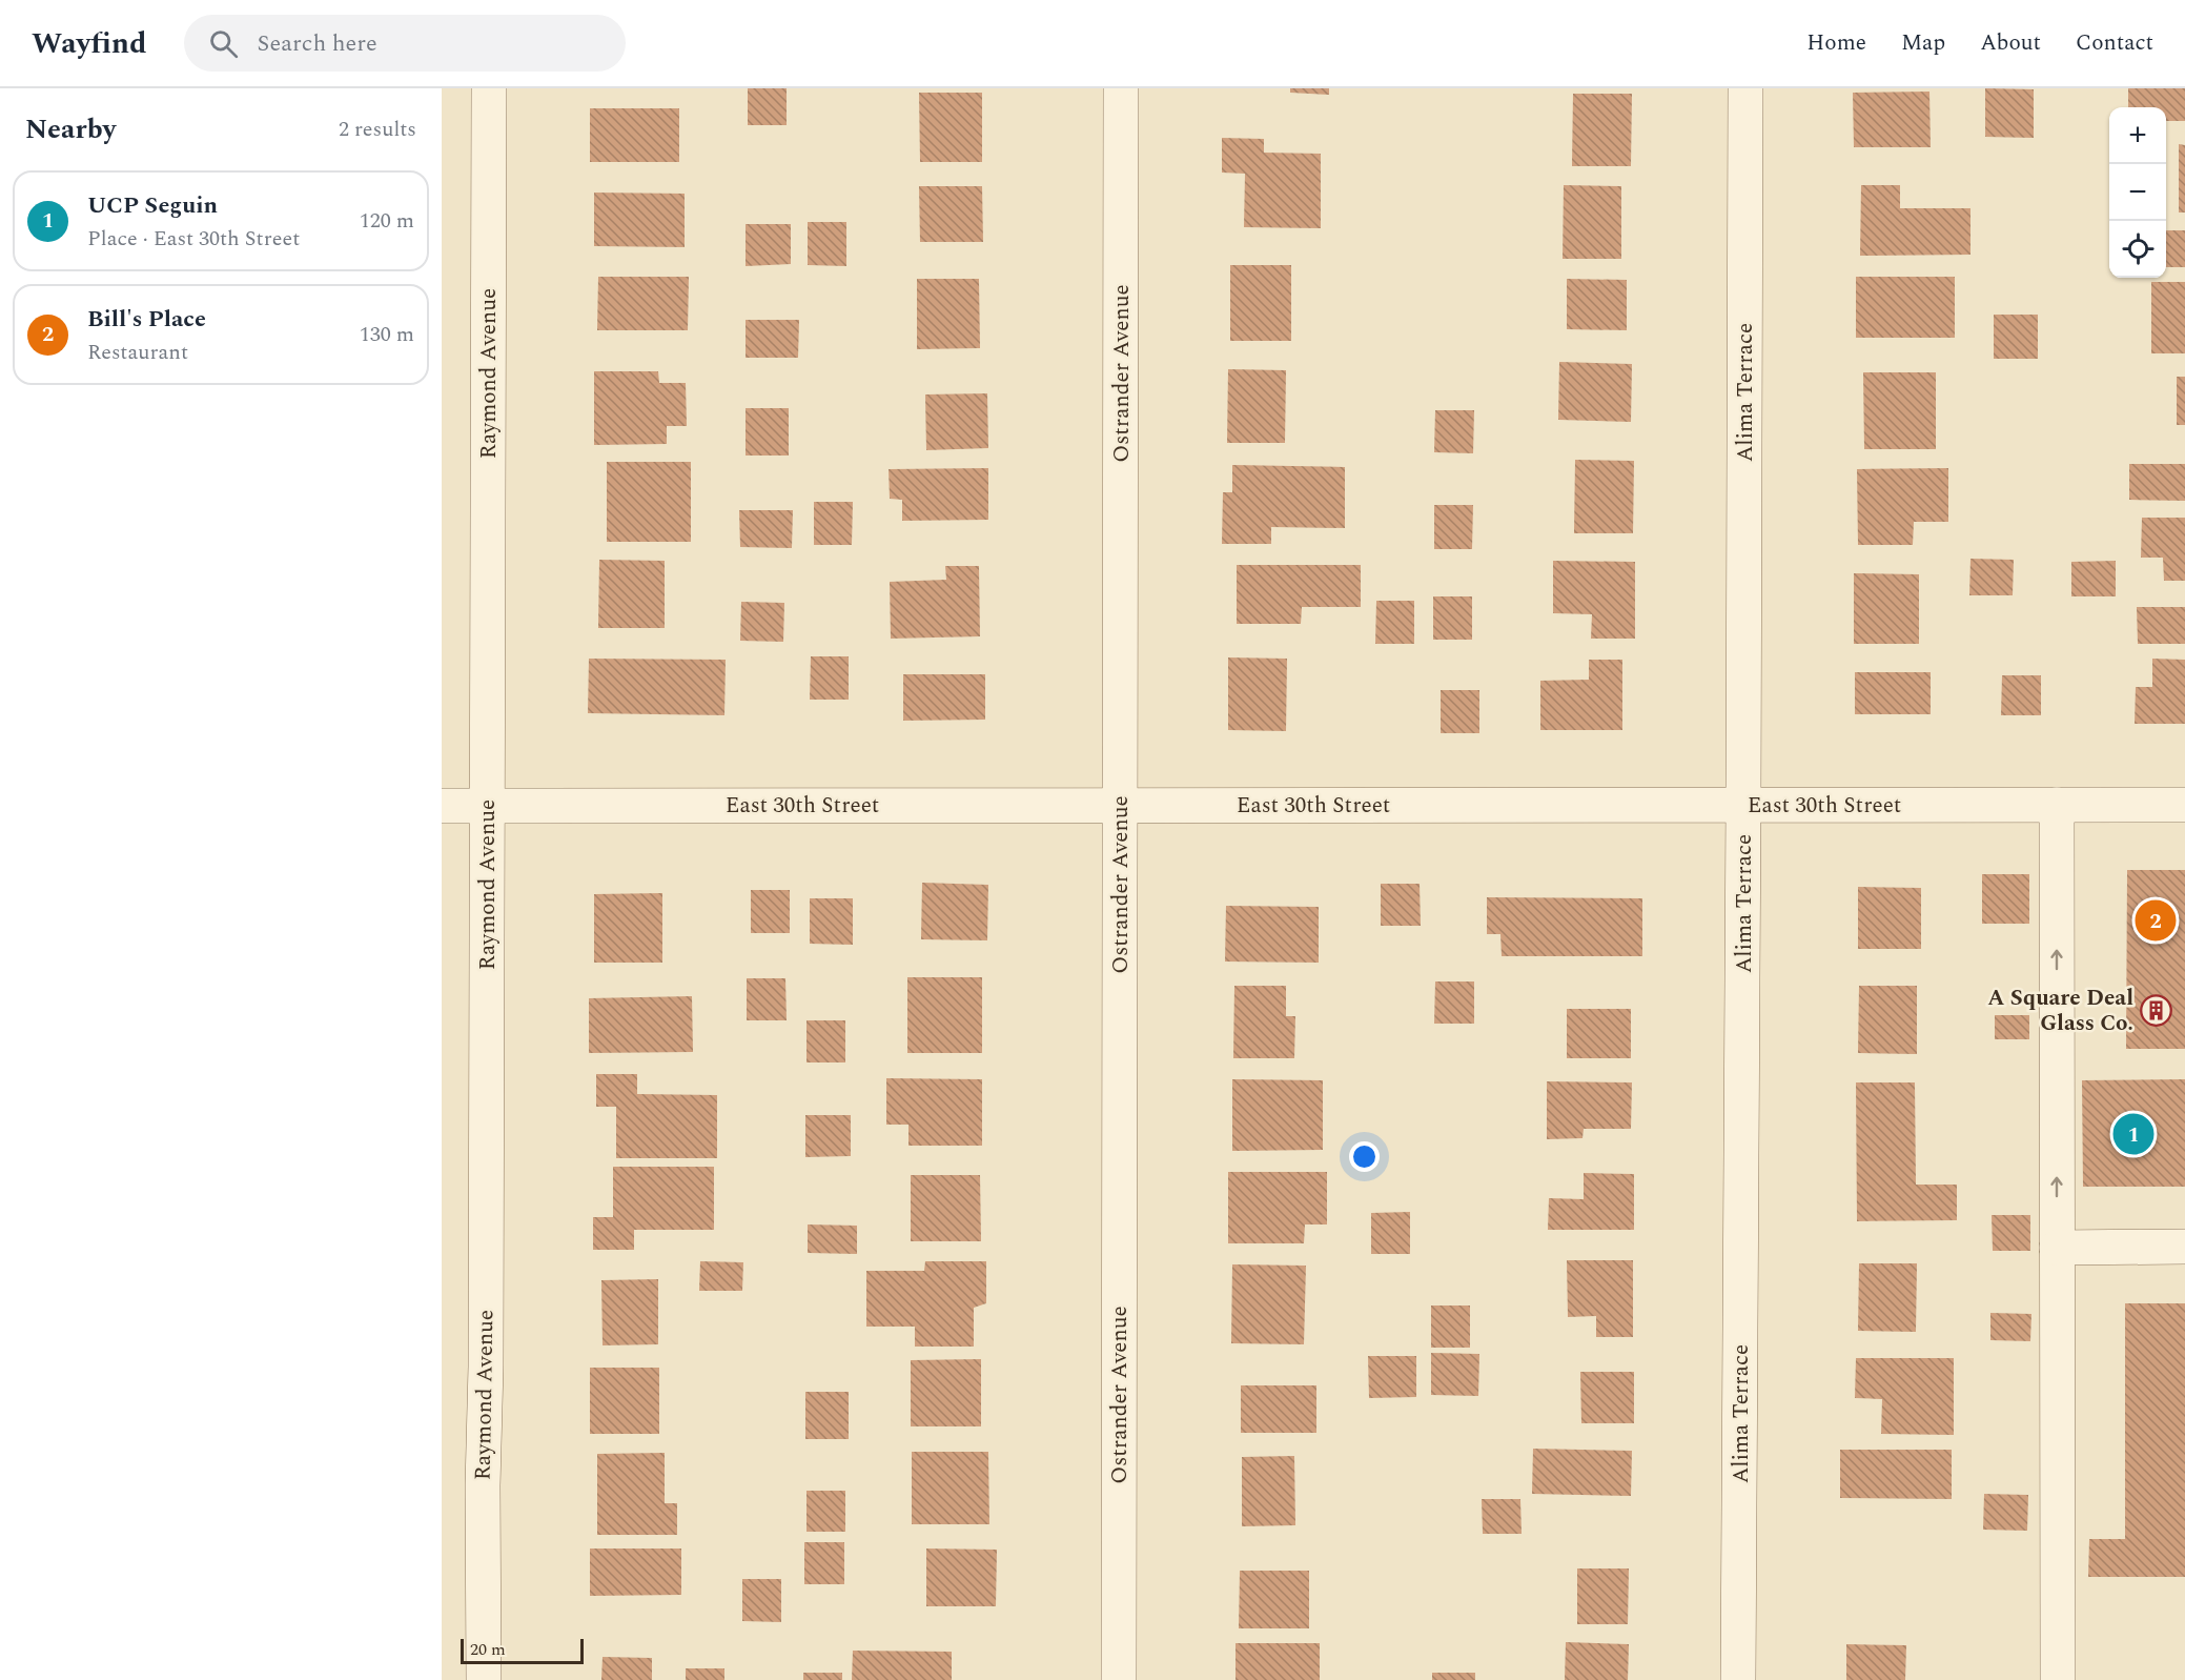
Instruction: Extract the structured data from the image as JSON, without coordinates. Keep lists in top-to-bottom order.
{
  "streets": {
    "street": [
      "Raymond Avenue",
      "Ostrander Avenue",
      "Alima Terrace",
      "East 30th Street"
    ]
  },
  "crossings": [
    ["Raymond Avenue", "East 30th Street"],
    ["Ostrander Avenue", "East 30th Street"],
    ["Alima Terrace", "East 30th Street"]
  ],
  "places": {
    "building": ["A Square Deal Glass Co."]
  },
  "scale_bar": "20 m",
  "page": {
    "header": "Wayfind",
    "search": "Search here",
    "nav": [
      "Home",
      "Map",
      "About",
      "Contact"
    ],
    "heading": ["Nearby", "2 results"],
    "map_buttons": ["+", "−"],
    "list": [
      {
        "mark": "1",
        "name": "UCP Seguin",
        "note": "Place · East 30th Street",
        "value": "120 m"
      },
      {
        "mark": "2",
        "name": "Bill's Place",
        "note": "Restaurant",
        "value": "130 m"
      }
    ],
    "pins": ["2", "1"],
    "scale": "20 m"
  }
}
